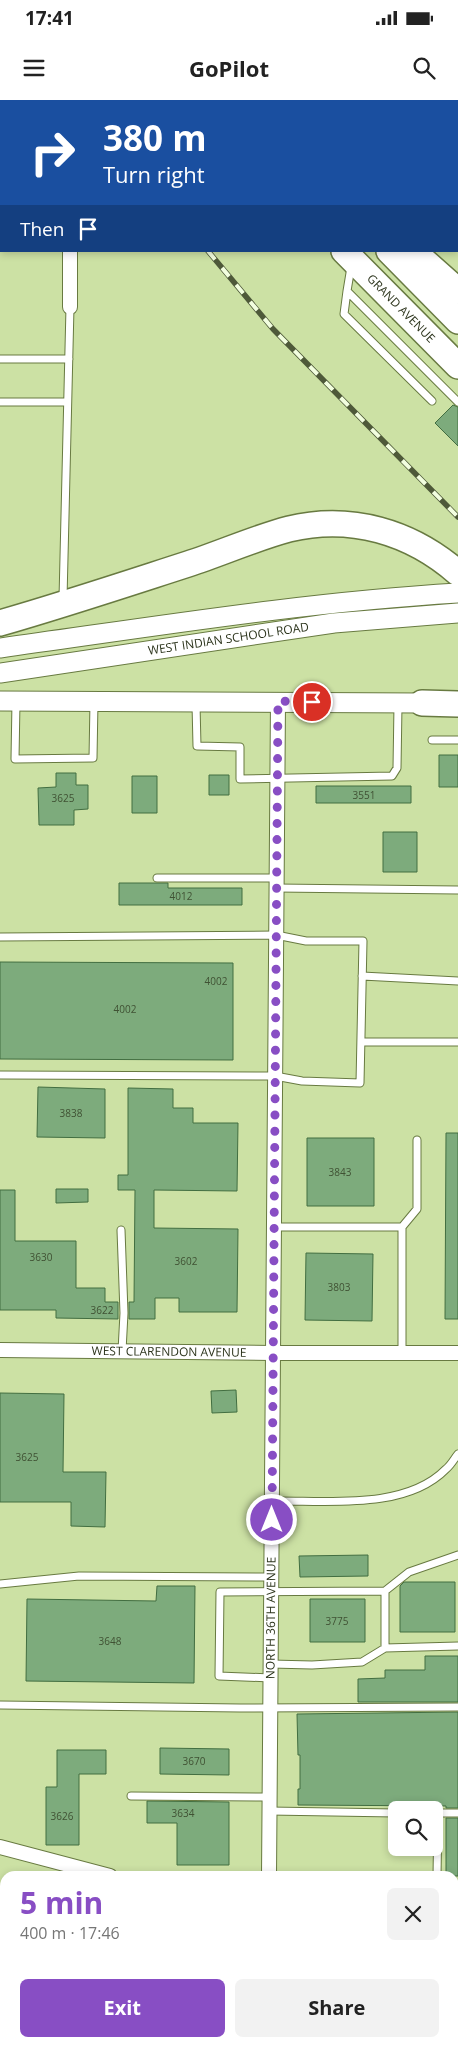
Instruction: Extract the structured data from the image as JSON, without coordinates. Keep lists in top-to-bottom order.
{
  "streets": {
    "highway": ["GRAND AVENUE"],
    "main road": ["WEST INDIAN SCHOOL ROAD"],
    "street": ["WEST CLARENDON AVENUE", "NORTH 36TH AVENUE"]
  },
  "crossings": [
    ["WEST CLARENDON AVENUE", "NORTH 36TH AVENUE"]
  ],
  "house_numbers": [
    "3551",
    "3625",
    "4012",
    "4002",
    "4002",
    "3838",
    "3843",
    "3630",
    "3602",
    "3803",
    "3622",
    "3625",
    "3775",
    "3648",
    "3670",
    "3634",
    "3626"
  ],
  "page": {
    "status": "17:41",
    "header": "GoPilot",
    "turn": ["380 m", "Turn right"],
    "then": "Then",
    "heading": ["5 min", "400 m · 17:46"],
    "buttons": ["Exit", "Share"]
  }
}
